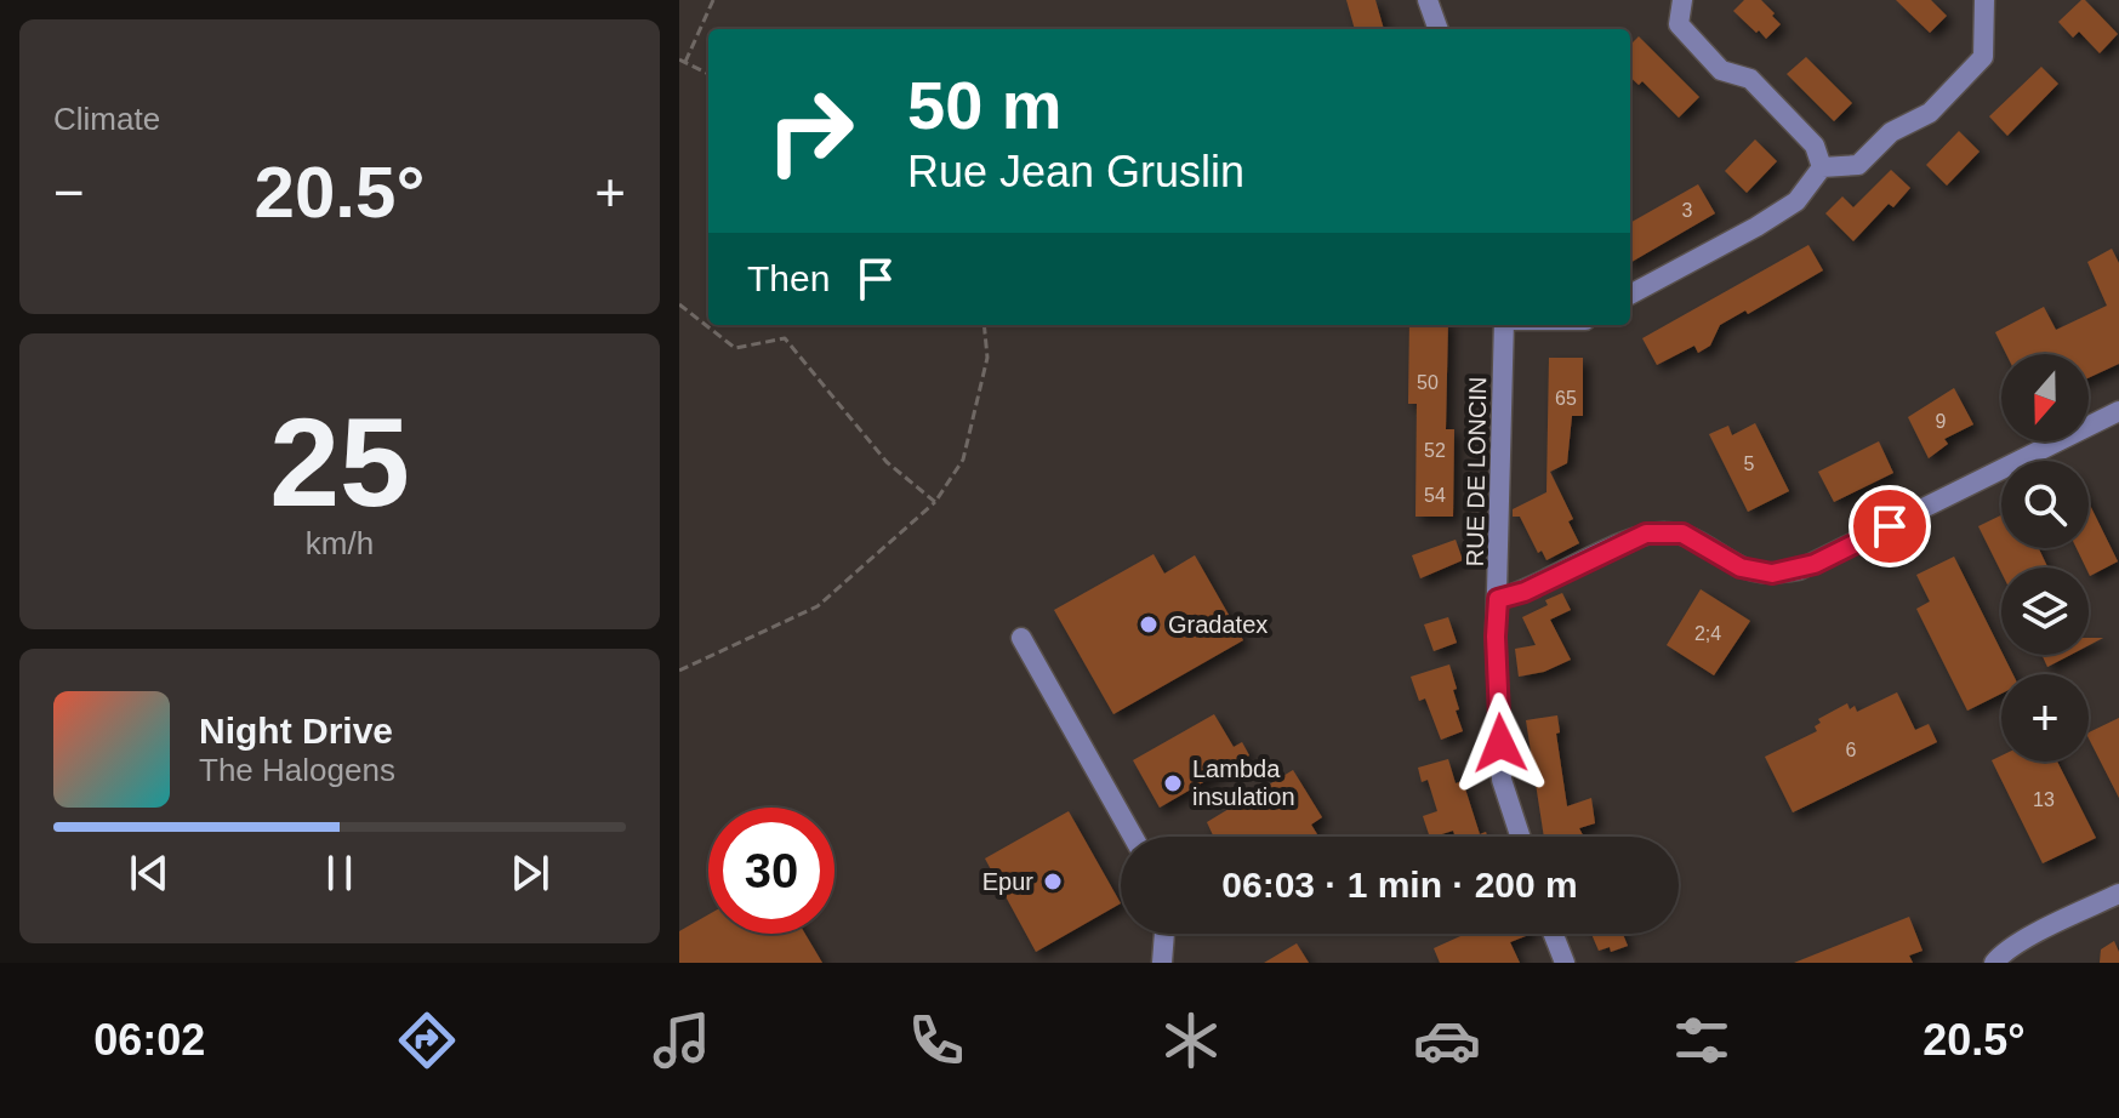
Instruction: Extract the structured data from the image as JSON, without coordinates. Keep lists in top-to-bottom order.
{
  "streets": {
    "street": ["RUE DE LONCIN"]
  },
  "places": ["Gradatex", "Lambda insulation", "Epur"],
  "house_numbers": [
    "3",
    "50",
    "65",
    "9",
    "52",
    "5",
    "54",
    "2;4",
    "6",
    "13"
  ],
  "north": "bottom",
  "page": {
    "tile": [
      "Climate",
      ["25", "km/h"]
    ],
    "turn": ["50 m", "Rue Jean Gruslin"],
    "heat": ["−", "20.5°", "+"],
    "then": "Then",
    "map_buttons": "+",
    "song": ["Night Drive", "The Halogens"],
    "limit": "30",
    "trip": "06:03 · 1 min · 200 m",
    "tabs": ["06:02", "20.5°"]
  }
}
